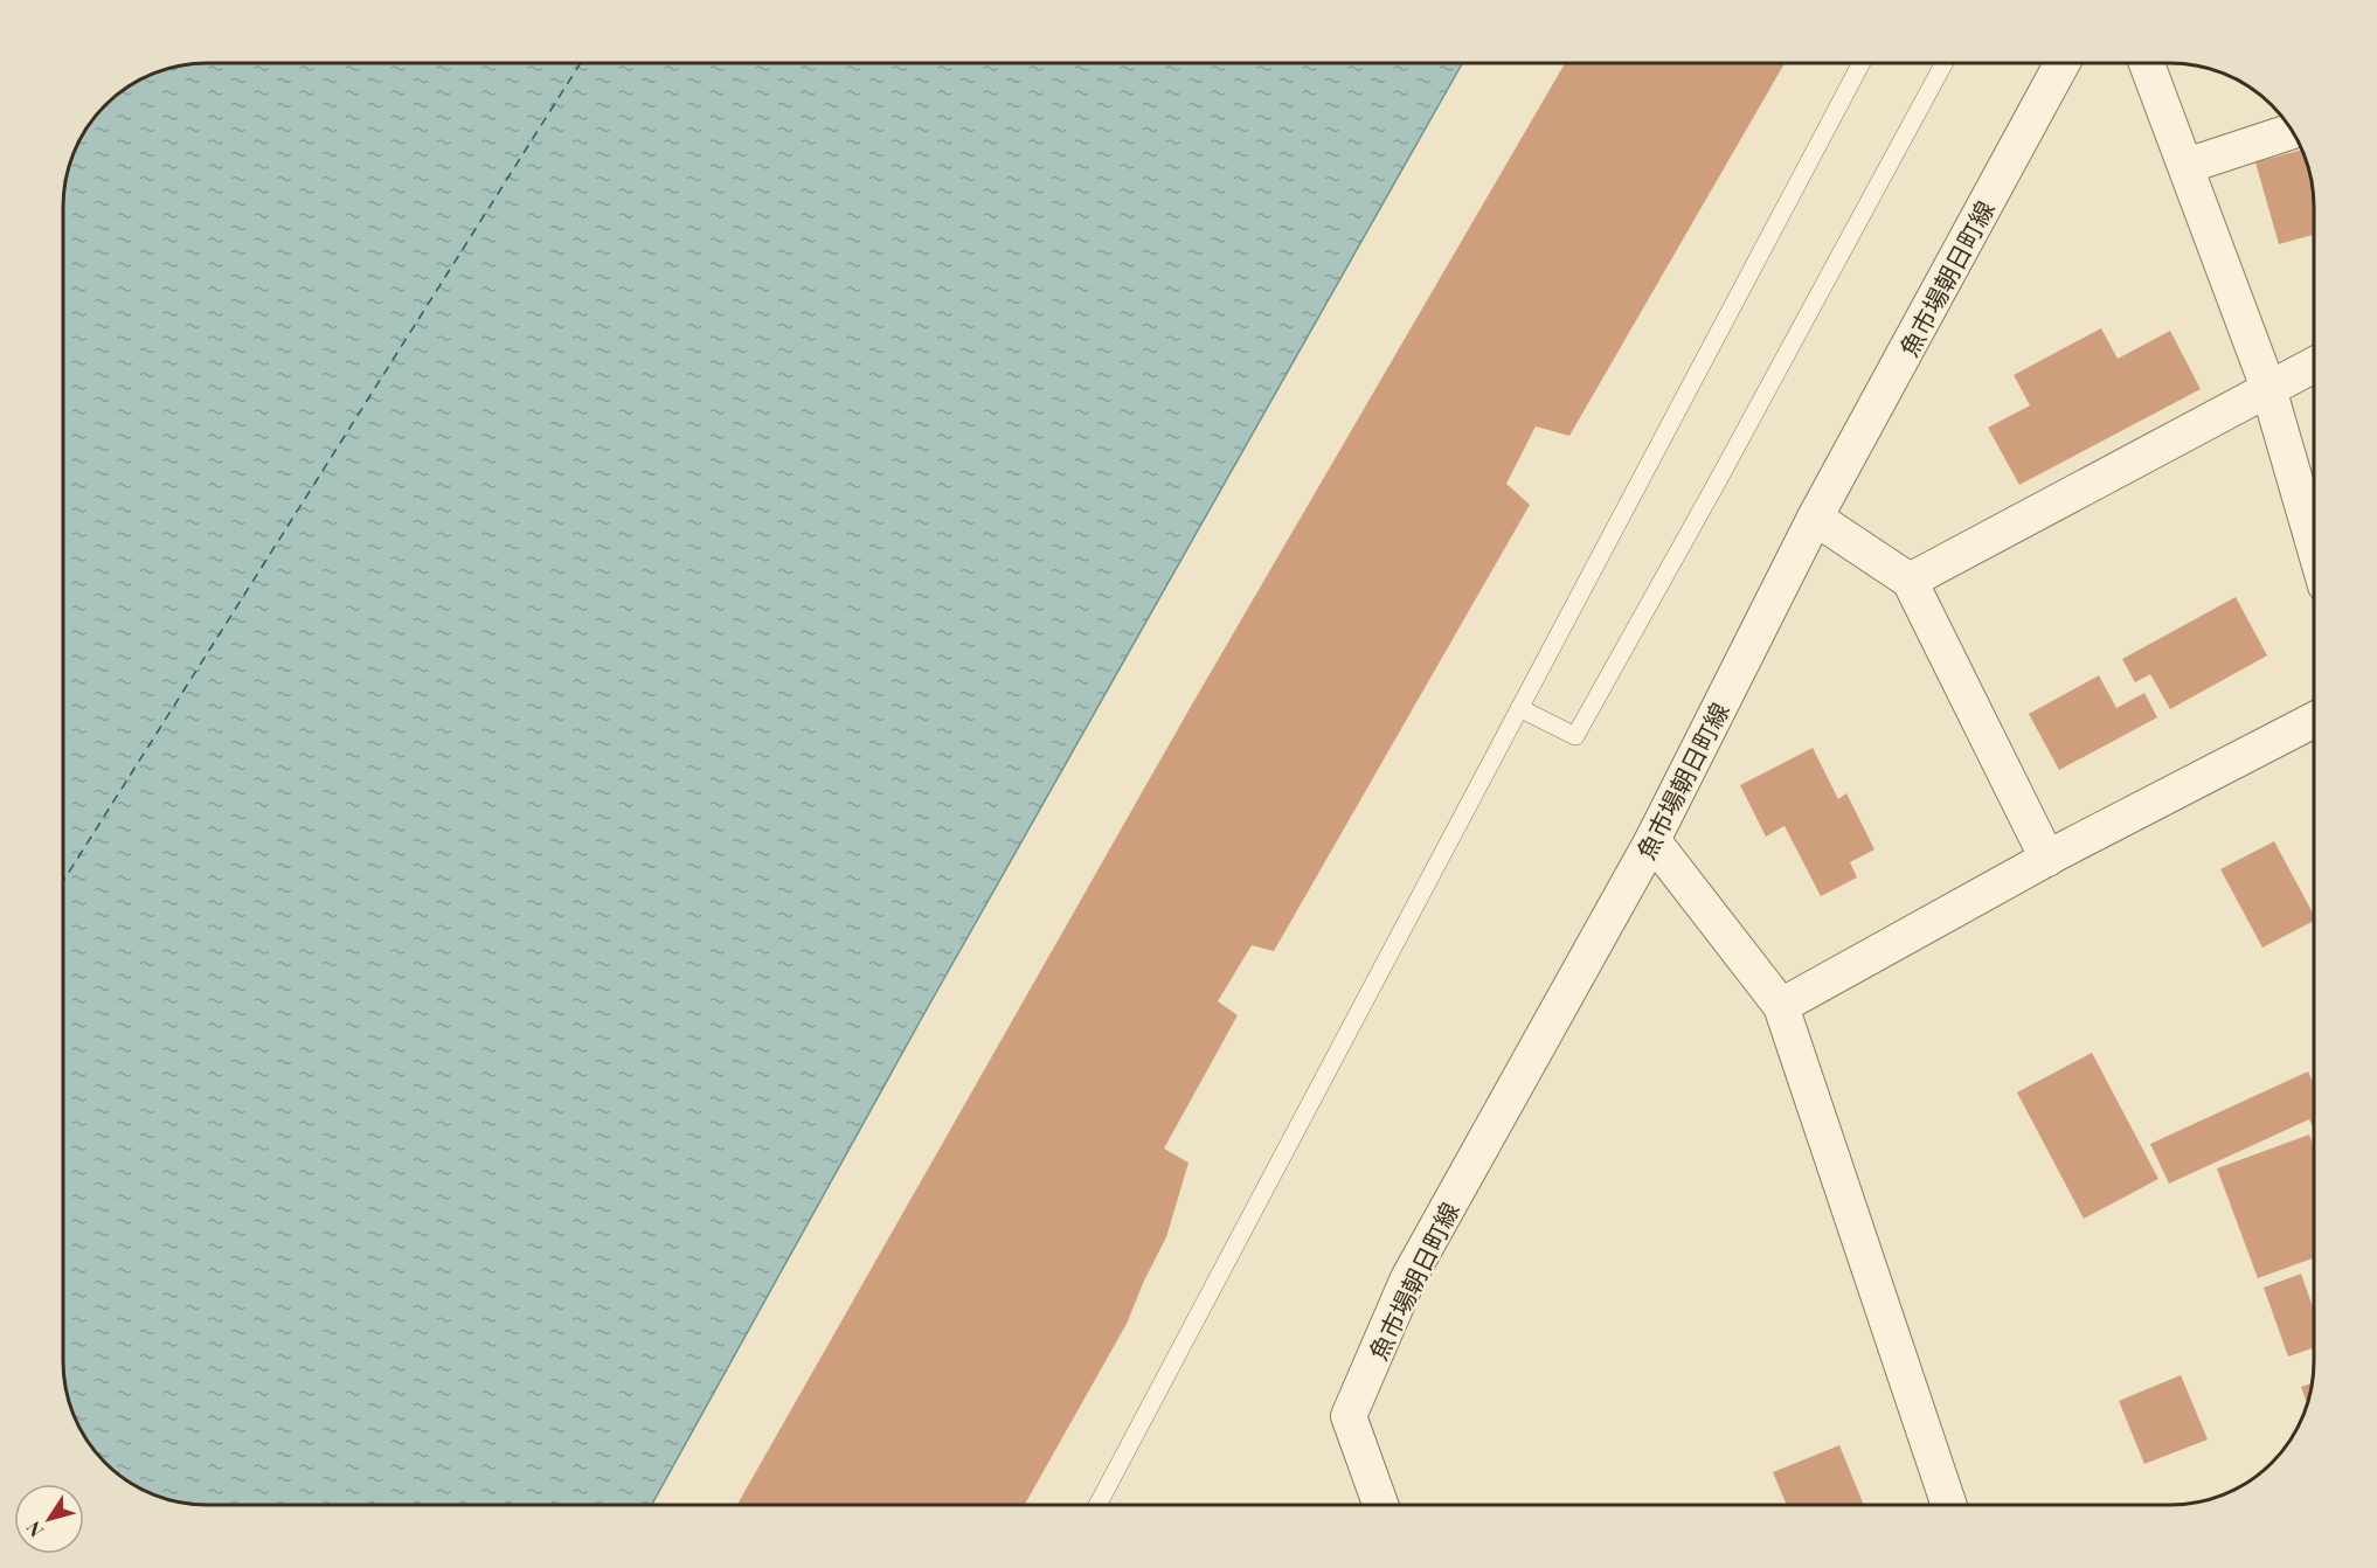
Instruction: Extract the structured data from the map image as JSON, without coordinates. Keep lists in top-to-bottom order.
{
  "streets": {
    "street": ["魚市場朝日町線"]
  },
  "north": "bottom left"
}
